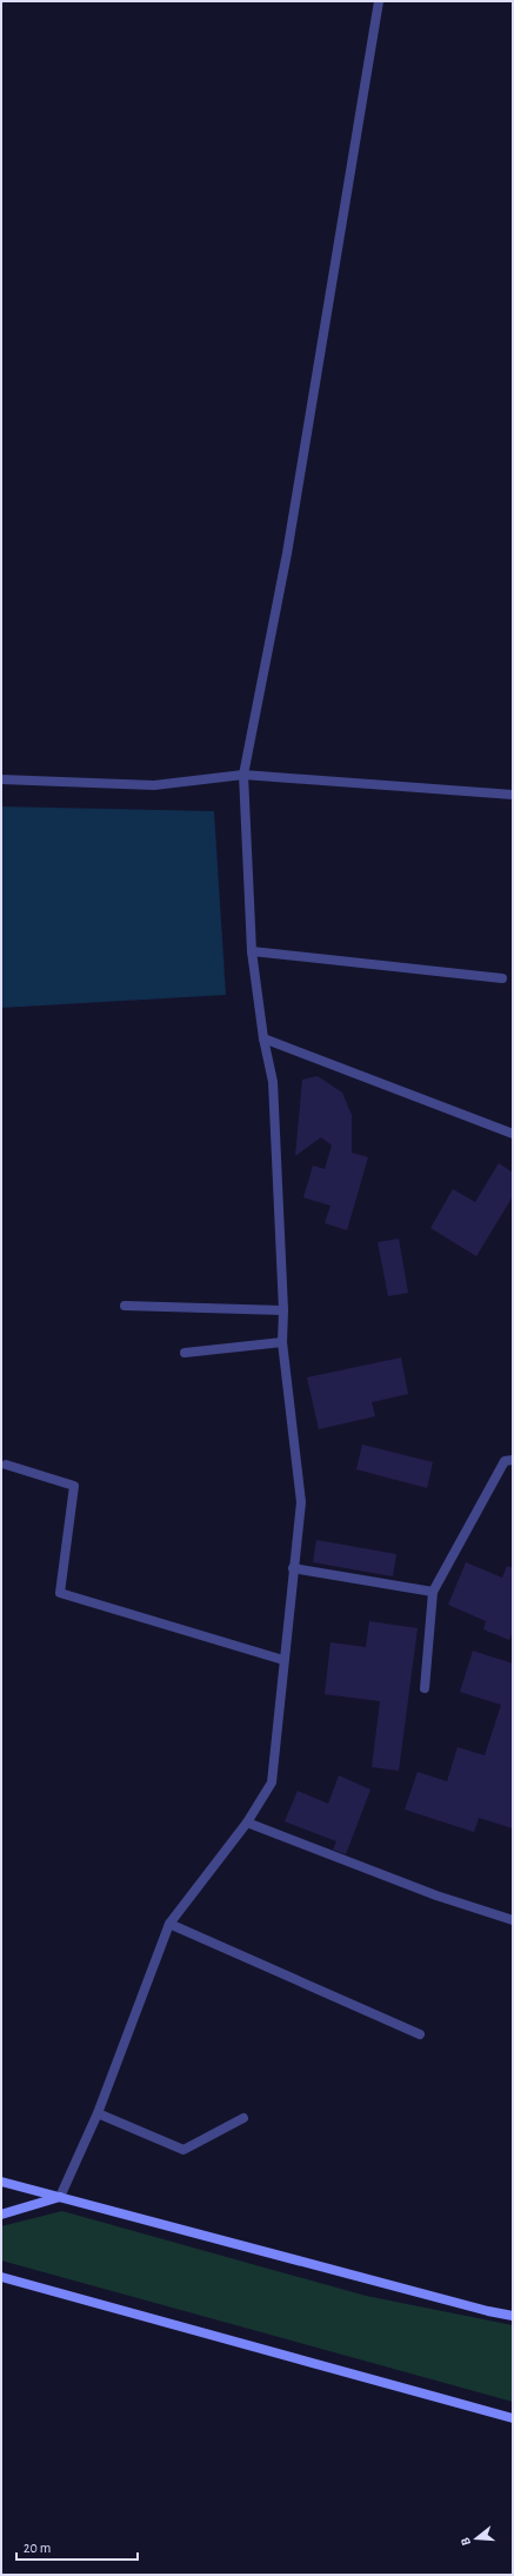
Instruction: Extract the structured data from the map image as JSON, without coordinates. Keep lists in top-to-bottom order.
{
  "scale_bar": "20 m",
  "north": "left"
}
